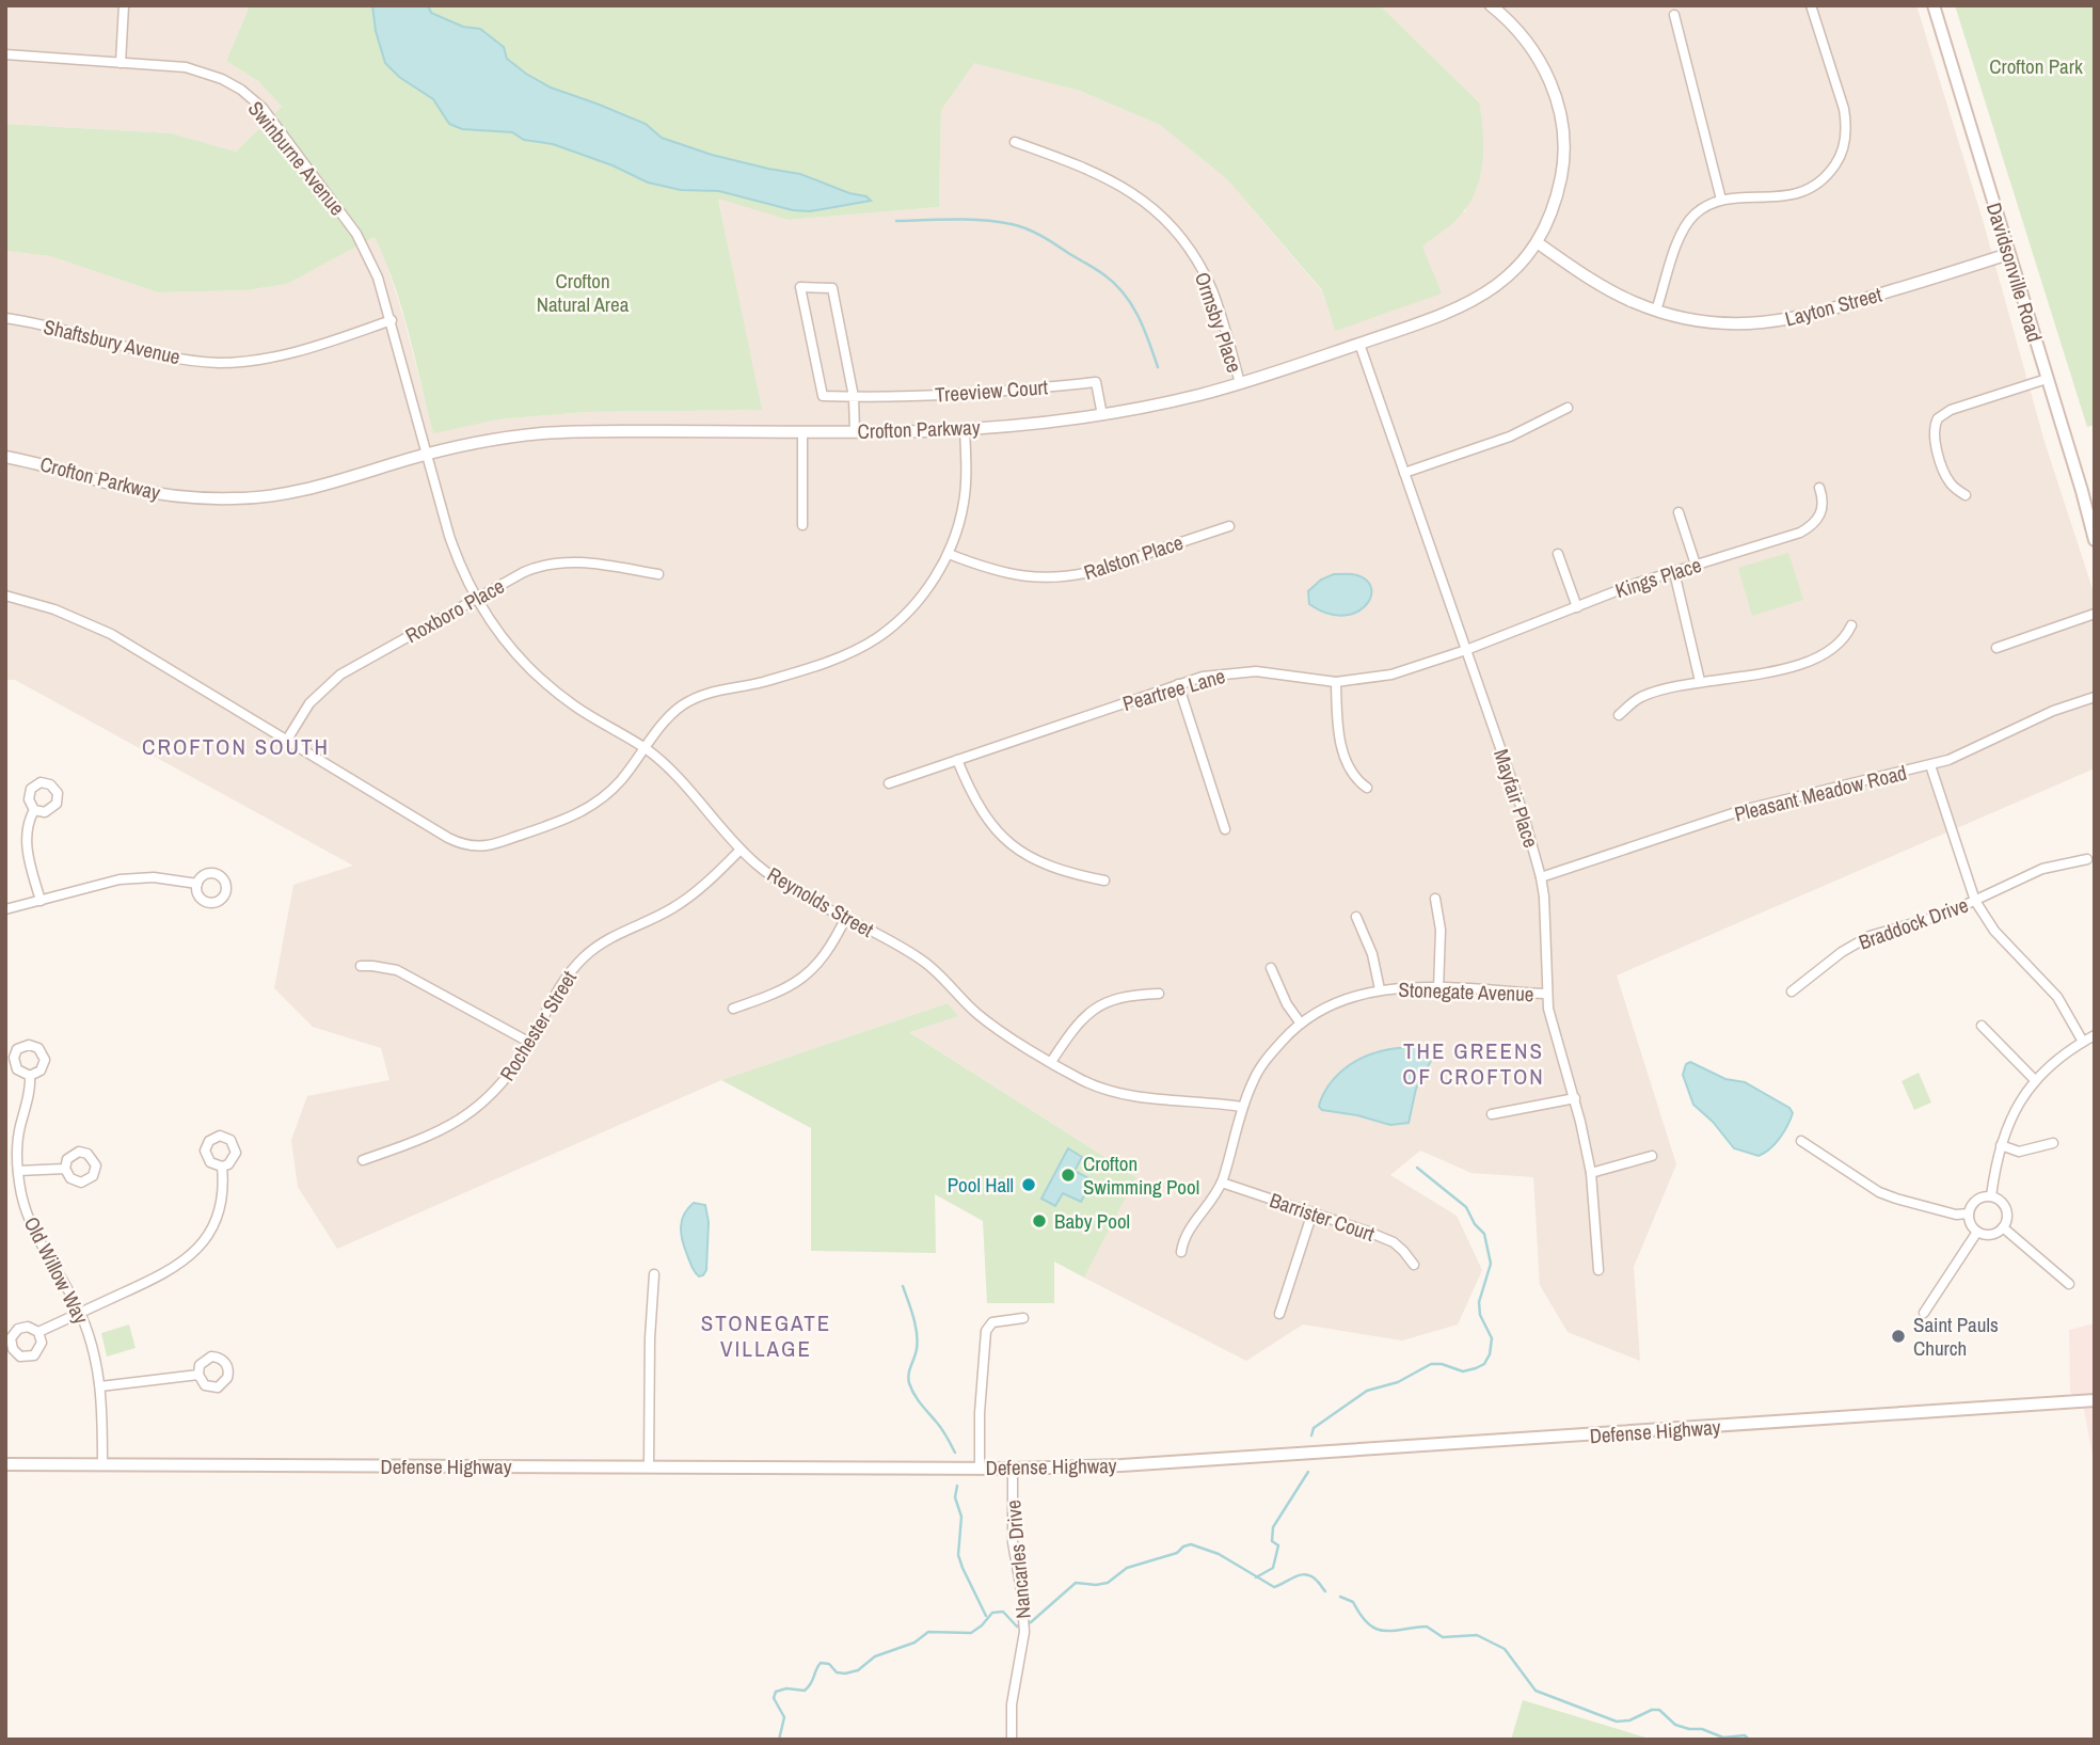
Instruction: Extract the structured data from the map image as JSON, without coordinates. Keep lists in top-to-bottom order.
{
  "streets": {
    "main road": ["Davidsonville Road", "Defense Highway"],
    "street": [
      "Swinburne Avenue",
      "Layton Street",
      "Ormsby Place",
      "Shaftsbury Avenue",
      "Treeview Court",
      "Crofton Parkway",
      "Ralston Place",
      "Kings Place",
      "Roxboro Place",
      "Peartree Lane",
      "Pleasant Meadow Road",
      "Mayfair Place",
      "Reynolds Street",
      "Braddock Drive",
      "Stonegate Avenue",
      "Rochester Street",
      "Barrister Court",
      "Old Willow Way",
      "Nancarles Drive"
    ]
  },
  "crossings": [
    ["Swinburne Avenue", "Shaftsbury Avenue"],
    ["Swinburne Avenue", "Crofton Parkway"],
    ["Swinburne Avenue", "Reynolds Street"],
    ["Davidsonville Road", "Layton Street"],
    ["Layton Street", "Crofton Parkway"],
    ["Ormsby Place", "Crofton Parkway"],
    ["Treeview Court", "Crofton Parkway"],
    ["Crofton Parkway", "Mayfair Place"],
    ["Crofton Parkway", "Reynolds Street"],
    ["Kings Place", "Peartree Lane"],
    ["Kings Place", "Mayfair Place"],
    ["Roxboro Place", "Reynolds Street"],
    ["Peartree Lane", "Mayfair Place"],
    ["Pleasant Meadow Road", "Mayfair Place"],
    ["Mayfair Place", "Stonegate Avenue"],
    ["Reynolds Street", "Stonegate Avenue"],
    ["Reynolds Street", "Rochester Street"],
    ["Stonegate Avenue", "Barrister Court"],
    ["Old Willow Way", "Defense Highway"],
    ["Defense Highway", "Nancarles Drive"]
  ],
  "districts": ["CROFTON SOUTH", "THE GREENS OF CROFTON", "STONEGATE VILLAGE"],
  "parks": ["Crofton Park", "Crofton Natural Area"],
  "places": [
    "Crofton Swimming Pool",
    "Pool Hall",
    "Baby Pool",
    "Saint Pauls Church"
  ]
}
